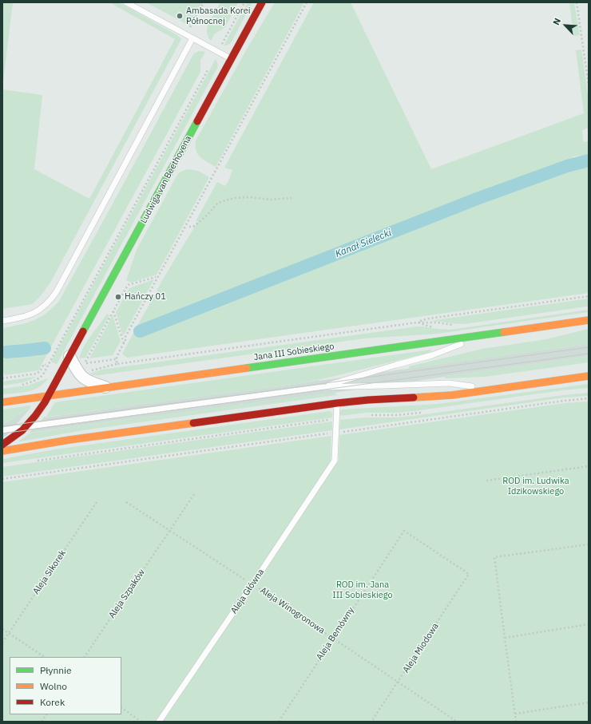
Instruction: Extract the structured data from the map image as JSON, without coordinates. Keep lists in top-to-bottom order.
{
  "streets": {
    "main road": ["Ludwiga van Beethovena", "Jana III Sobieskiego"],
    "lane": ["Aleja Główna"],
    "path": [
      "Aleja Sikorek",
      "Aleja Szpaków",
      "Aleja Winogronowa",
      "Aleja Bemówny",
      "Aleja Miodowa"
    ]
  },
  "crossings": [
    ["Ludwiga van Beethovena", "Jana III Sobieskiego"],
    ["Aleja Główna", "Aleja Winogronowa"],
    ["Aleja Szpaków", "Aleja Winogronowa"],
    ["Aleja Winogronowa", "Aleja Bemówny"],
    ["Aleja Winogronowa", "Aleja Miodowa"],
    ["Aleja Bemówny", "Aleja Miodowa"]
  ],
  "water": ["Kanał Sielecki"],
  "parks": ["ROD im. Ludwika Idzikowskiego", "ROD im. Jana III Sobieskiego"],
  "places": ["Ambasada Korei Północnej", "Hańczy 01"],
  "legend": ["Płynnie", "Wolno", "Korek"],
  "north": "top left"
}
